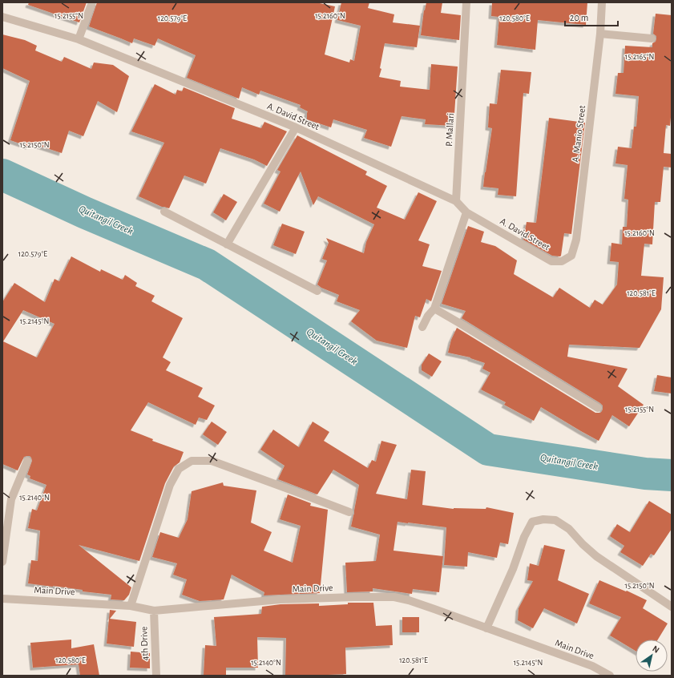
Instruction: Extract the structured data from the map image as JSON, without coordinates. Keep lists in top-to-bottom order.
{
  "streets": {
    "street": [
      "A. David Street",
      "P. Mallari",
      "A. Manio Street",
      "Main Drive",
      "4th Drive"
    ]
  },
  "crossings": [
    ["A. David Street", "P. Mallari"],
    ["A. David Street", "A. Manio Street"],
    ["Main Drive", "4th Drive"]
  ],
  "water": ["Quitangil Creek"],
  "scale_bar": "20 m",
  "north": "top right",
  "coordinates": [
    "15.2155°N",
    "15.2160°N",
    "120.579°E",
    "120.580°E",
    "15.2165°N",
    "15.2150°N",
    "120.581°E",
    "15.2145°N",
    "15.2140°N"
  ]
}
